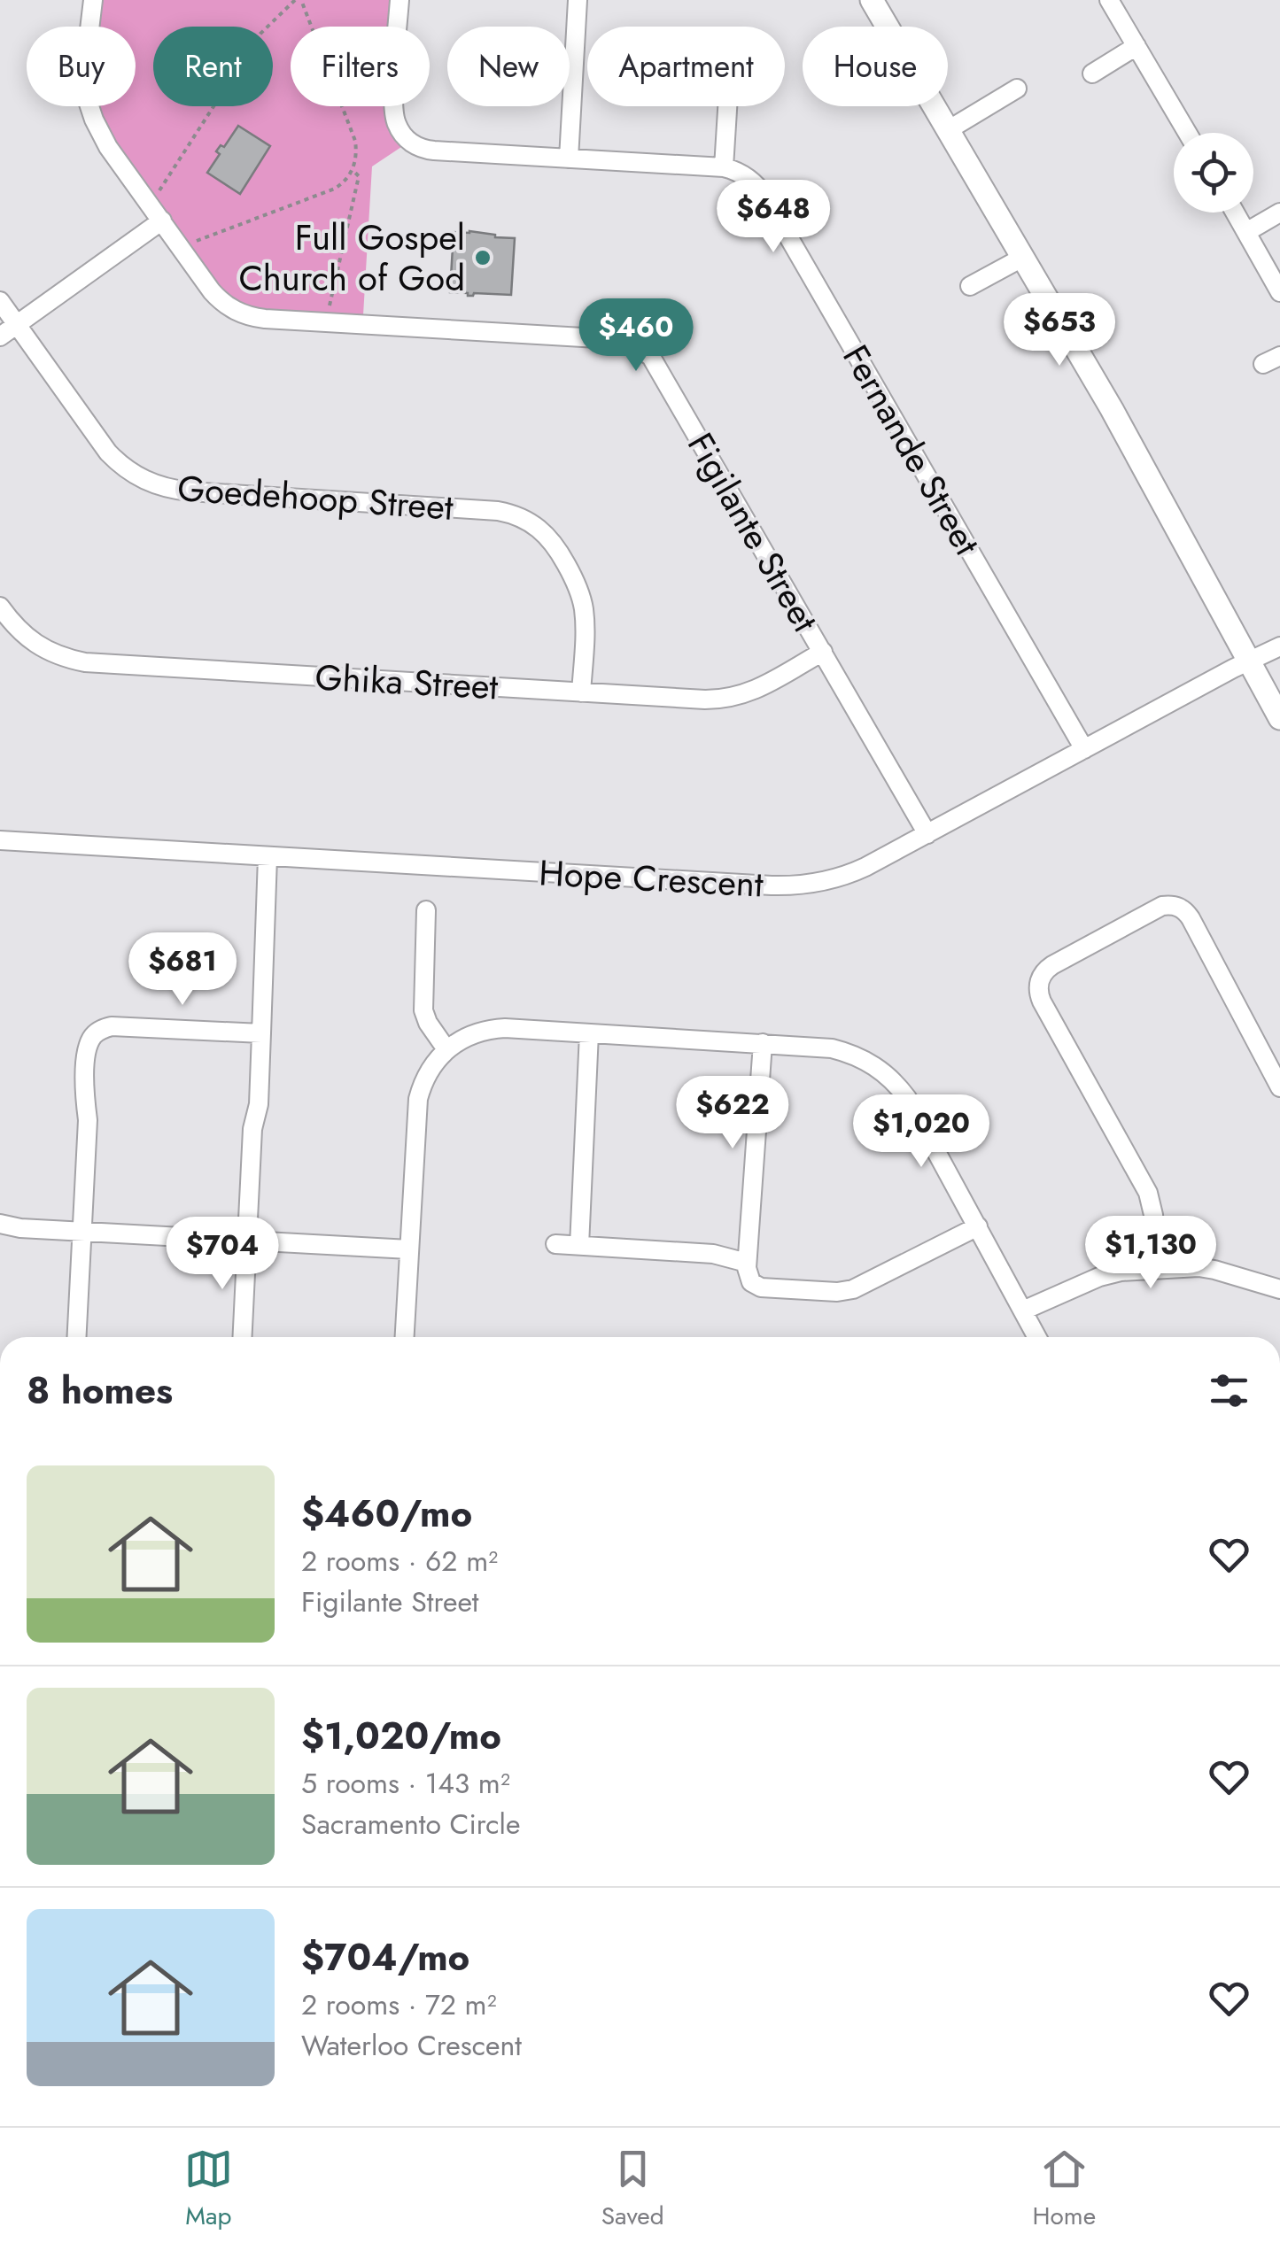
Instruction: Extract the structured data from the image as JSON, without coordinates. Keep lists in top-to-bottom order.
{
  "streets": {
    "street": [
      "Fernande Street",
      "Goedehoop Street",
      "Figilante Street",
      "Ghika Street",
      "Hope Crescent"
    ]
  },
  "crossings": [
    ["Fernande Street", "Hope Crescent"],
    ["Goedehoop Street", "Ghika Street"],
    ["Figilante Street", "Ghika Street"],
    ["Figilante Street", "Hope Crescent"]
  ],
  "places": ["Full Gospel Church of God"],
  "page": {
    "chip": [
      "Buy",
      "Rent",
      "Filters",
      "New",
      "Apartment",
      "House"
    ],
    "price": [
      "$648",
      "$653",
      "$460",
      "$681",
      "$622",
      "$1,020",
      "$1,130",
      "$704"
    ],
    "heading": "8 homes",
    "list": [
      {
        "name": "$460/mo",
        "note": "2 rooms · 62 m² · Figilante Street"
      },
      {
        "name": "$1,020/mo",
        "note": "5 rooms · 143 m² · Sacramento Circle"
      },
      {
        "name": "$704/mo",
        "note": "2 rooms · 72 m² · Waterloo Crescent"
      }
    ],
    "tabs": ["Map", "Saved", "Home"]
  }
}
